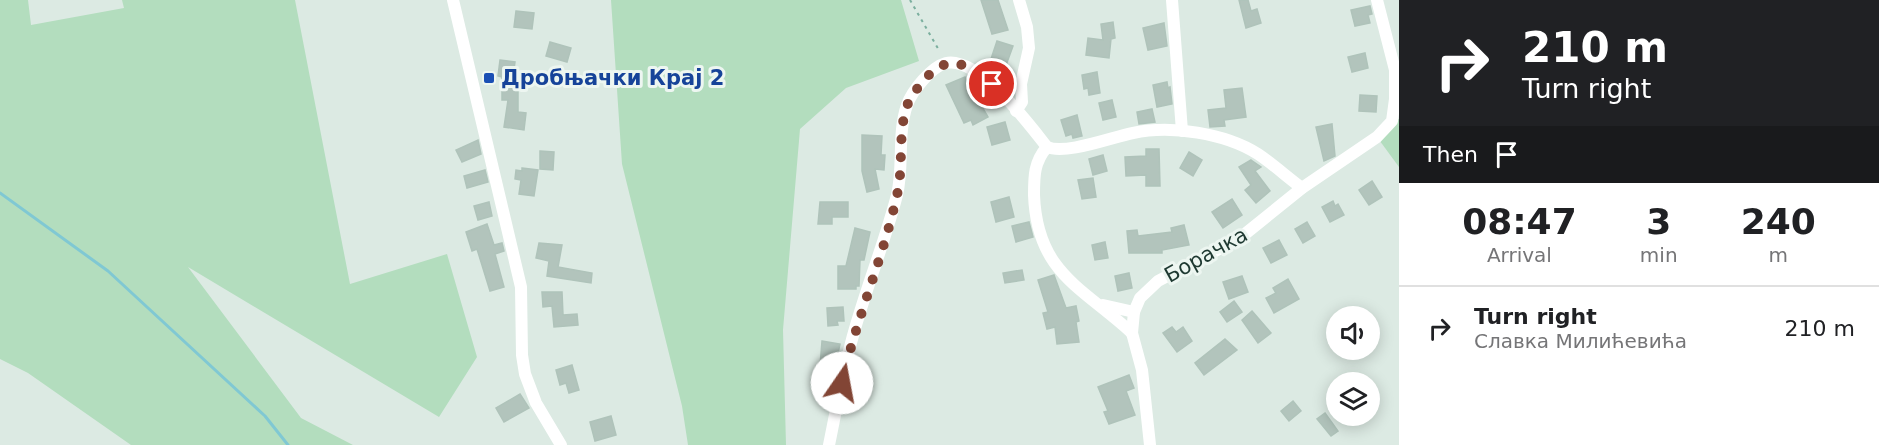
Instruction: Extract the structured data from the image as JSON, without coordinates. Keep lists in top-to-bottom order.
{
  "streets": {
    "street": ["Борачка"]
  },
  "places": {
    "transit": ["Дробњачки Крај 2"]
  },
  "page": {
    "turn": ["210 m", "Turn right"],
    "then": "Then",
    "eta": [
      "08:47",
      "Arrival",
      "3",
      "min",
      "240",
      "m"
    ],
    "list": [
      {
        "name": "Turn right",
        "note": "Славка Милићевића",
        "value": "210 m"
      }
    ]
  }
}
